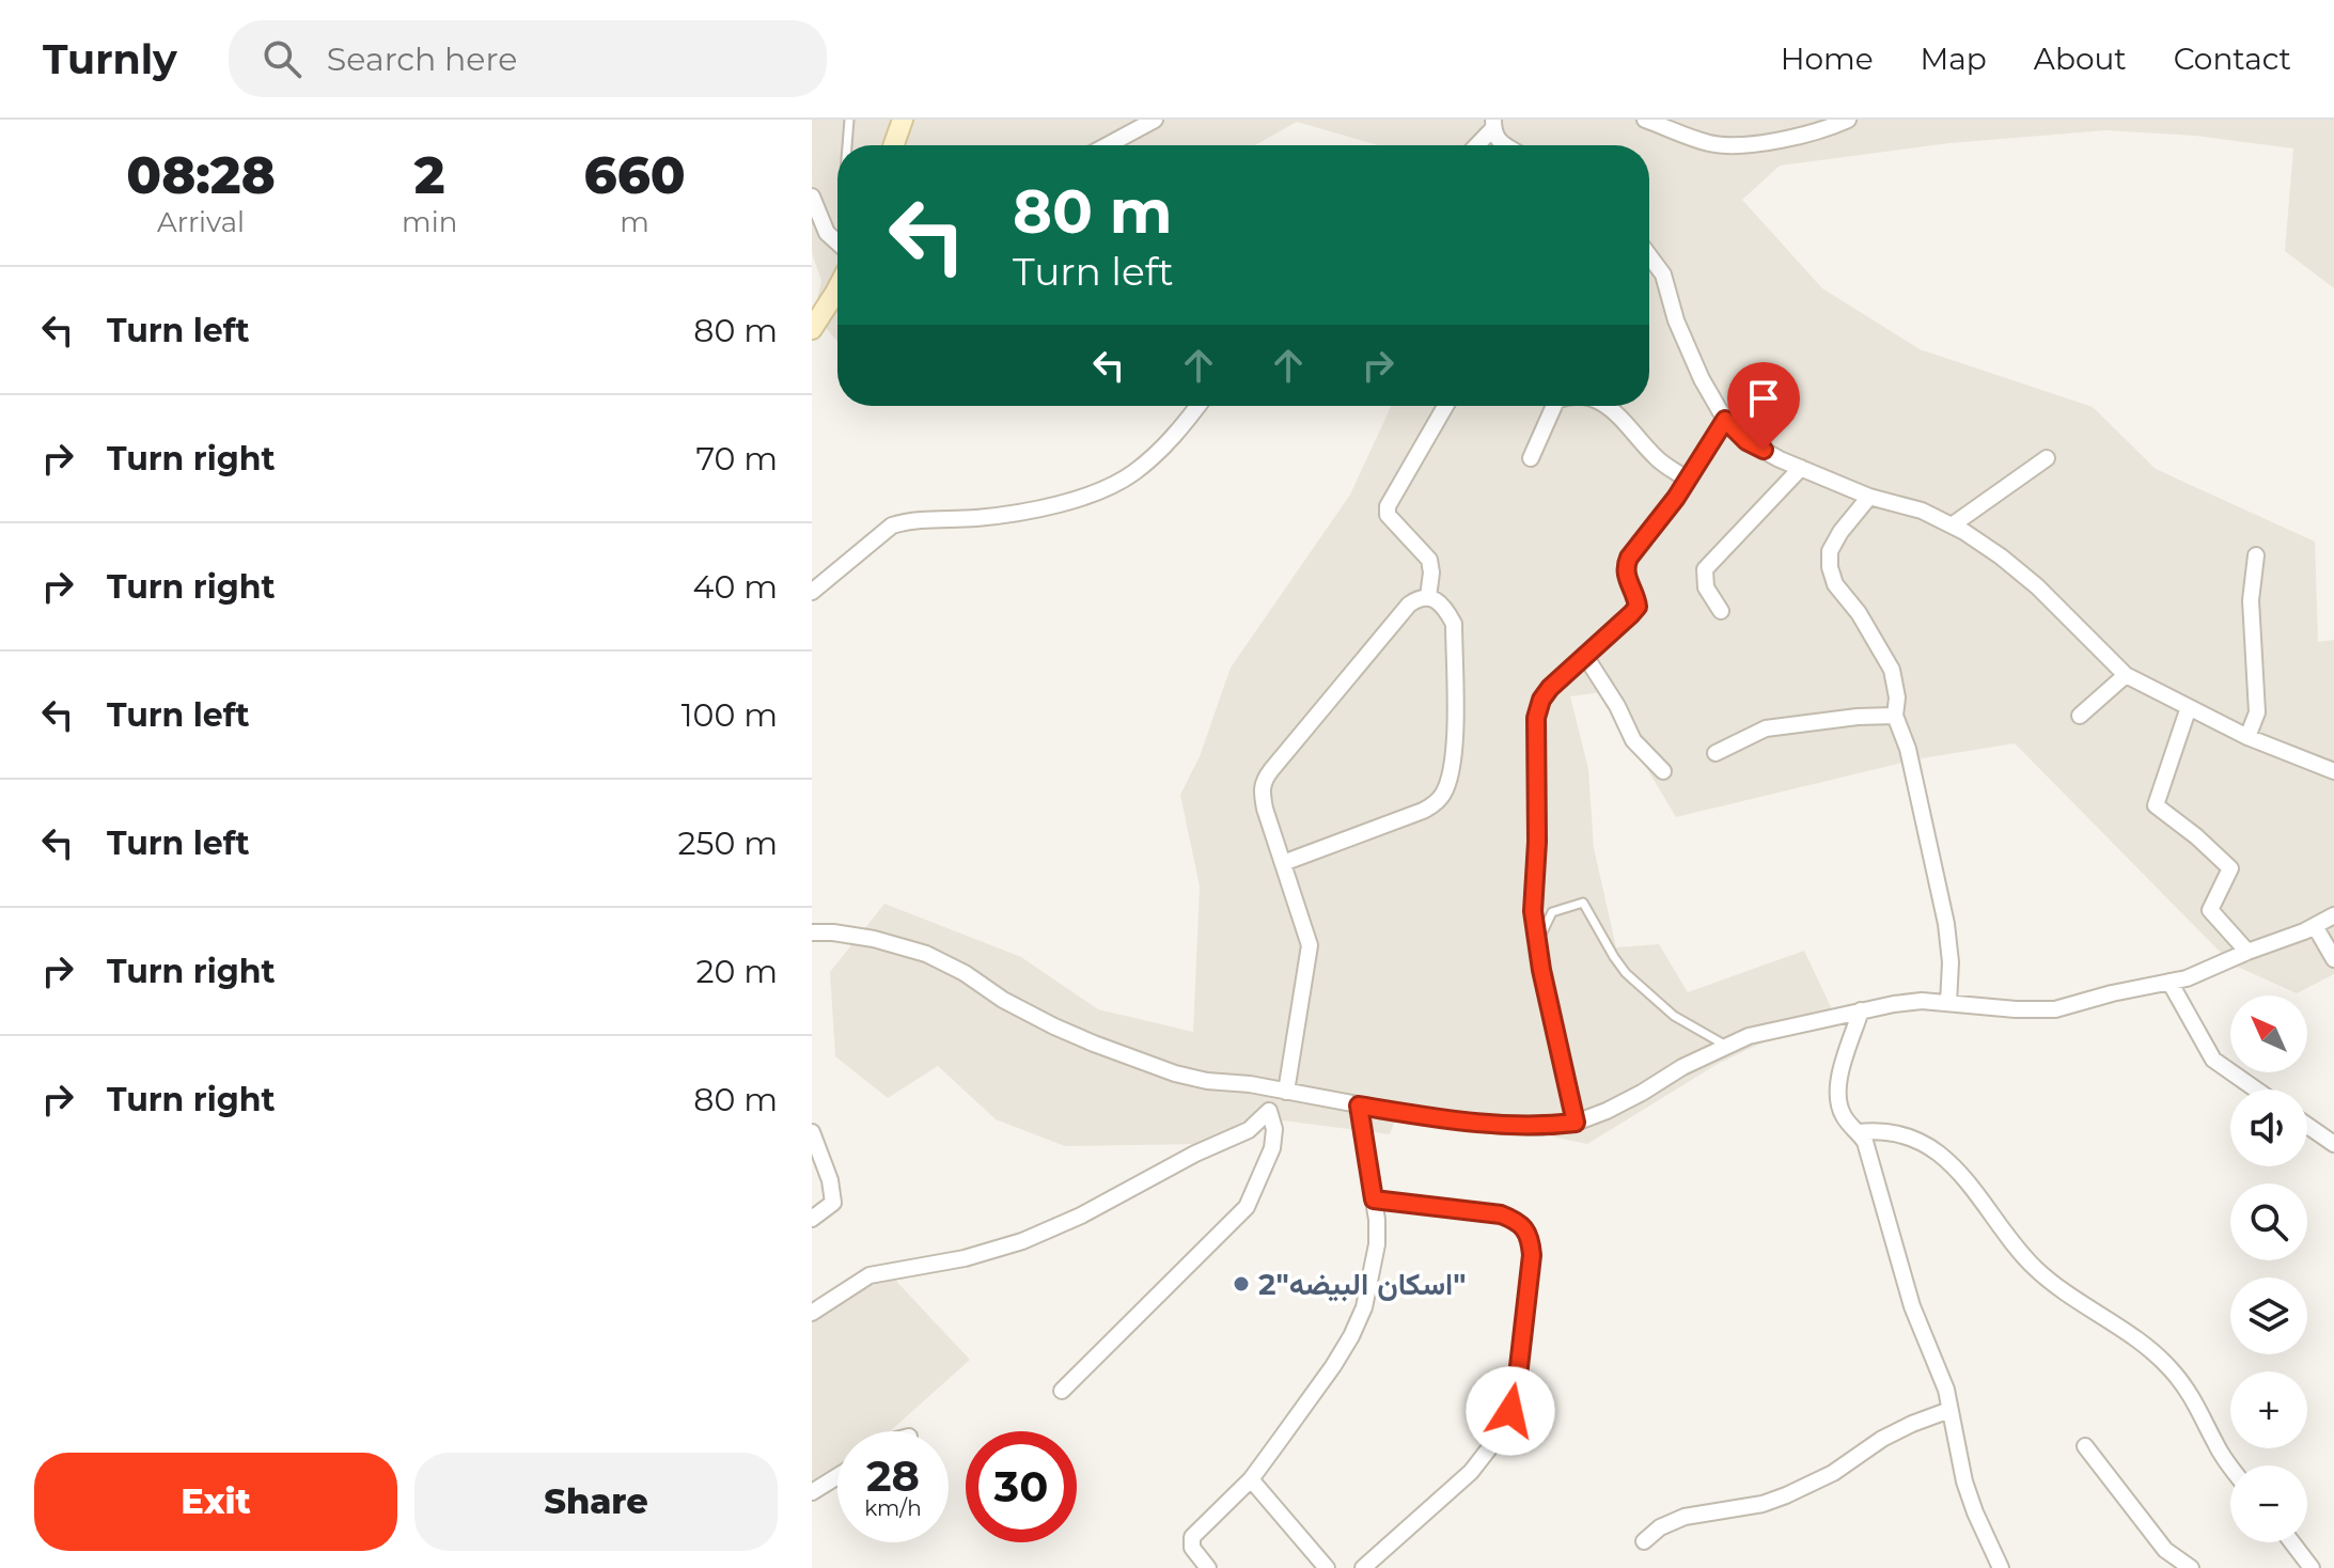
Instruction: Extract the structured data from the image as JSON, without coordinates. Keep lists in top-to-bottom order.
{
  "places": ["اسكان البيضه\"2\""],
  "north": "top left",
  "page": {
    "header": "Turnly",
    "search": "Search here",
    "nav": [
      "Home",
      "Map",
      "About",
      "Contact"
    ],
    "eta": [
      "08:28",
      "Arrival",
      "2",
      "min",
      "660",
      "m"
    ],
    "turn": ["80 m", "Turn left"],
    "list": [
      {
        "name": "Turn left",
        "value": "80 m"
      },
      {
        "name": "Turn right",
        "value": "70 m"
      },
      {
        "name": "Turn right",
        "value": "40 m"
      },
      {
        "name": "Turn left",
        "value": "100 m"
      },
      {
        "name": "Turn left",
        "value": "250 m"
      },
      {
        "name": "Turn right",
        "value": "20 m"
      },
      {
        "name": "Turn right",
        "value": "80 m"
      }
    ],
    "map_buttons": ["+", "−"],
    "speed": "28 km/h",
    "limit": "30",
    "buttons": ["Exit", "Share"]
  }
}
